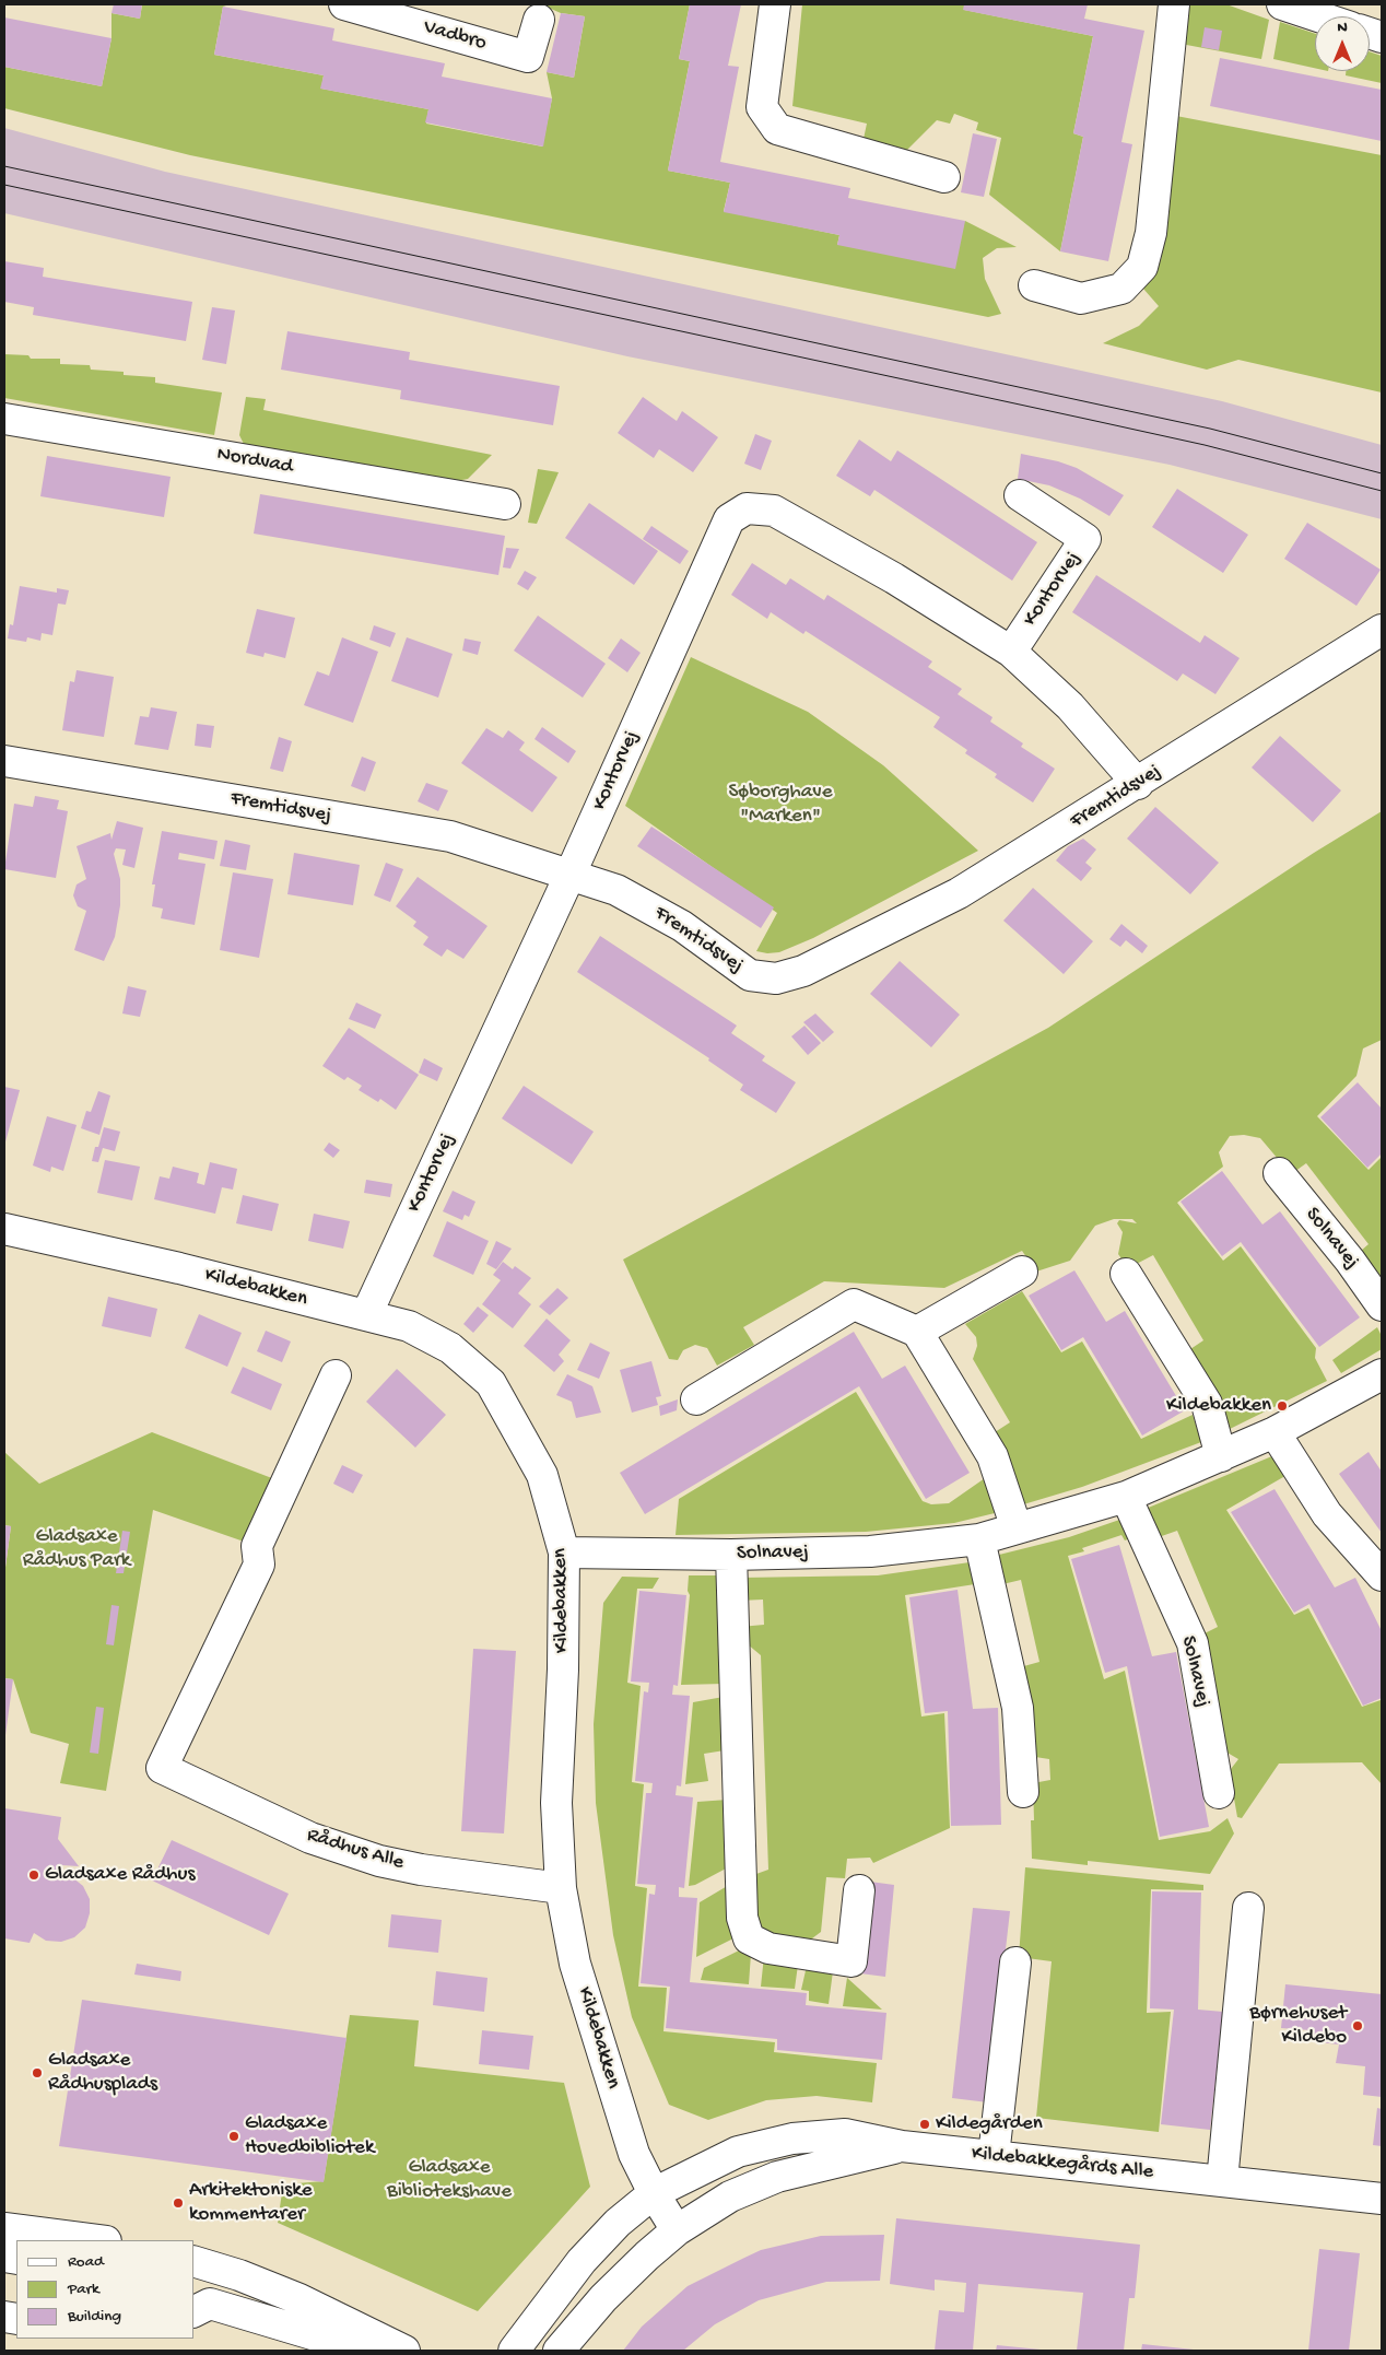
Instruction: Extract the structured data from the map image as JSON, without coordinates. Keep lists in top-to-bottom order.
{
  "streets": {
    "street": [
      "Vadbro",
      "Nordvad",
      "Kontorvej",
      "Fremtidsvej",
      "Solnavej",
      "Kildebakken",
      "Rådhus Alle",
      "Kildebakkegårds Alle"
    ]
  },
  "crossings": [
    ["Kontorvej", "Fremtidsvej"],
    ["Kontorvej", "Kildebakken"],
    ["Solnavej", "Kildebakken"],
    ["Kildebakken", "Rådhus Alle"],
    ["Kildebakken", "Kildebakkegårds Alle"]
  ],
  "parks": ["Søborghave \"Marken\"", "Gladsaxe Rådhus Park", "Gladsaxe Bibliotekshave"],
  "places": [
    "Kildebakken",
    "Gladsaxe Rådhus",
    "Børnehuset Kildebo",
    "Gladsaxe Rådhusplads",
    "Kildegården",
    "Gladsaxe Hovedbibliotek",
    "Arkitektoniske kommentarer"
  ],
  "legend": ["Road", "Park", "Building"],
  "north": "top"
}
